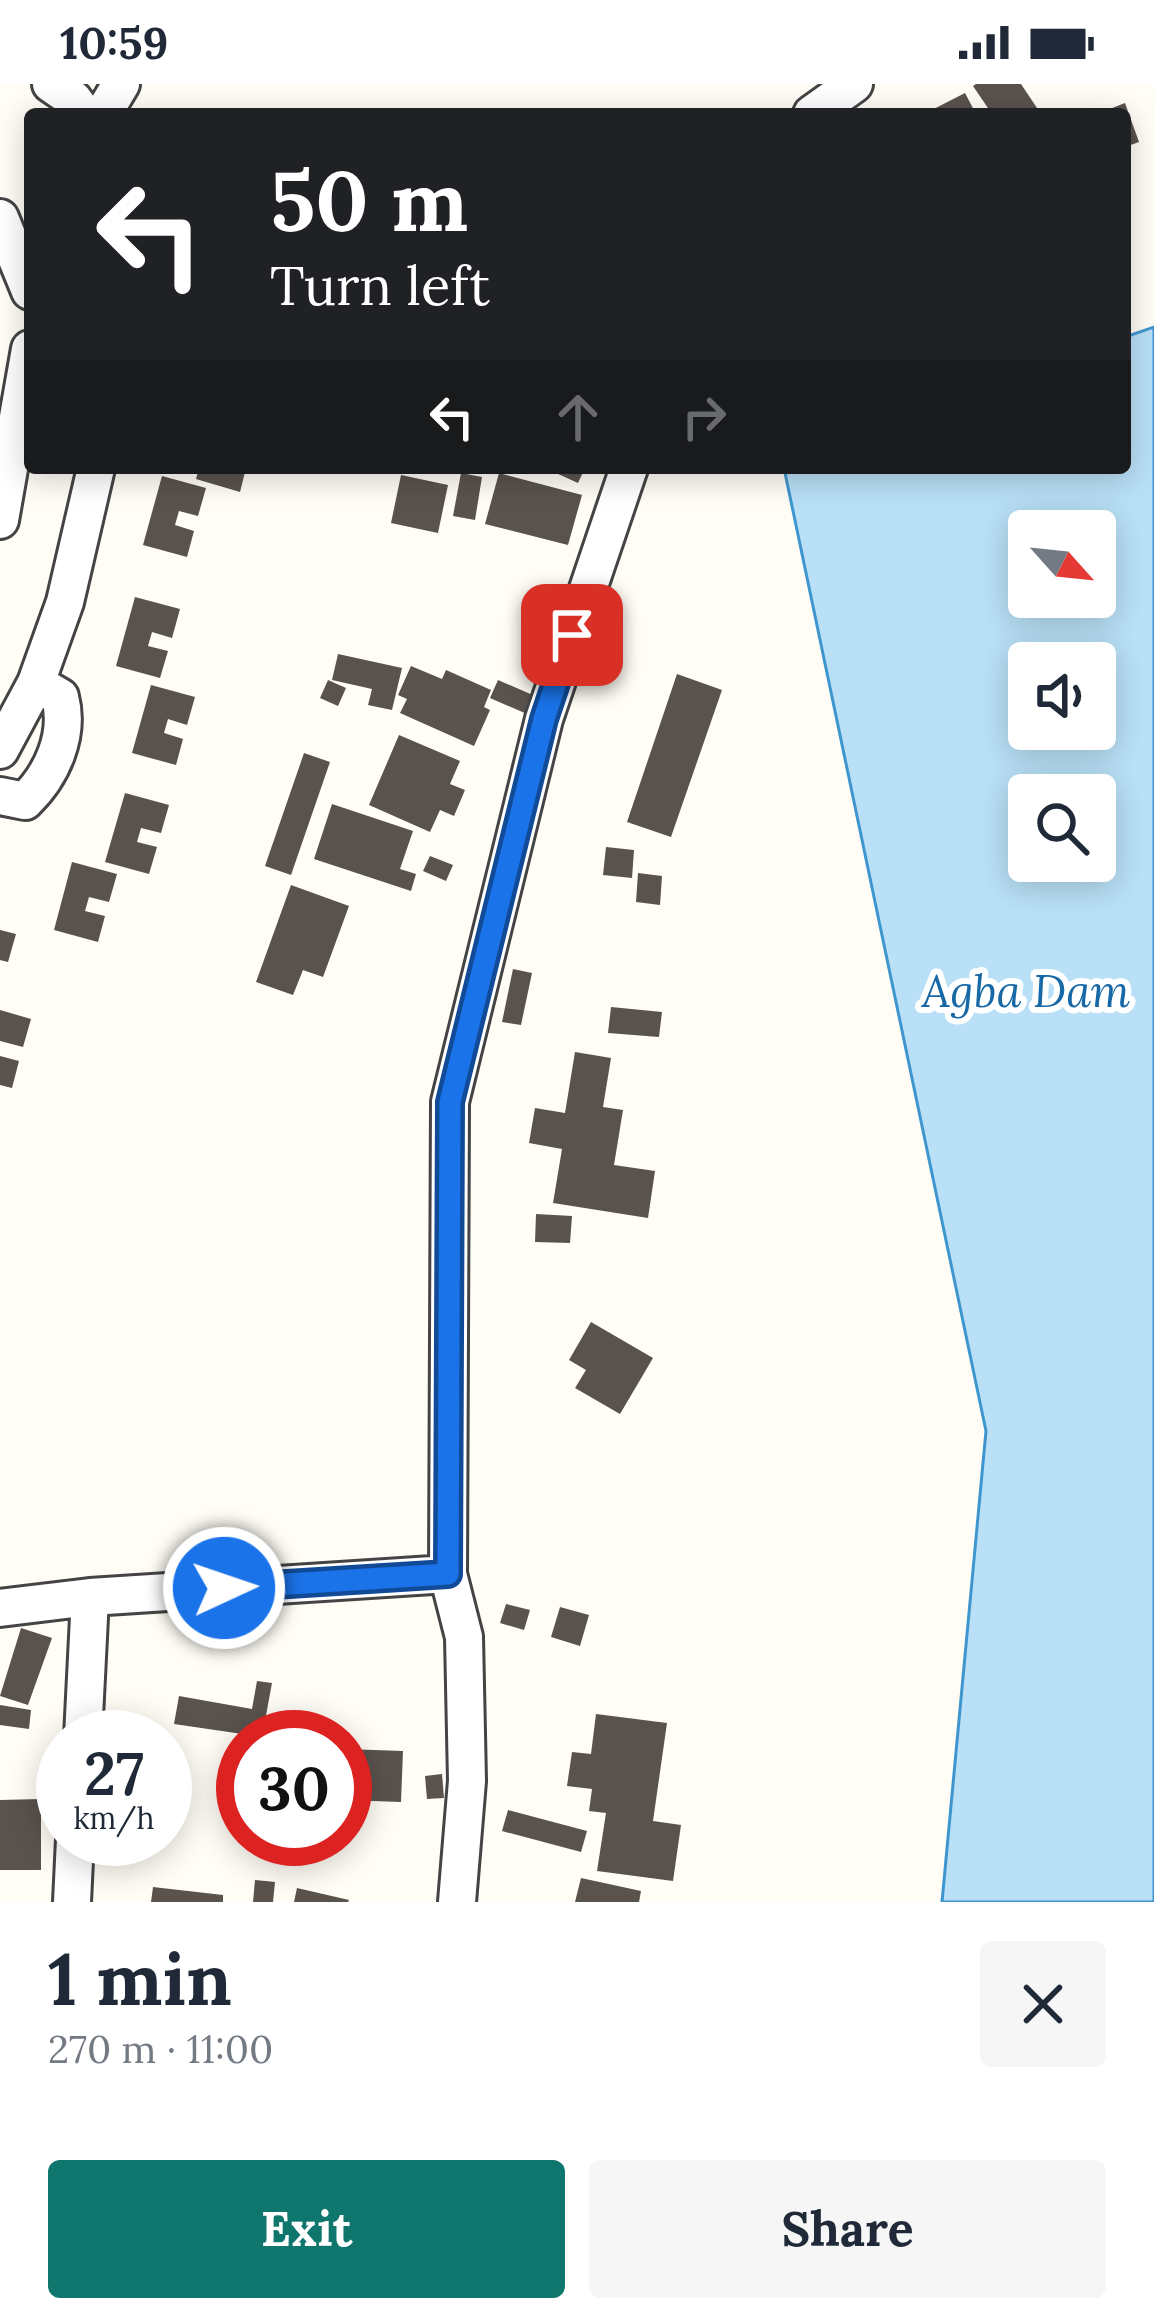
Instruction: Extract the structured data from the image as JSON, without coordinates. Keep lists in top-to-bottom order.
{
  "water": ["Agba Dam"],
  "north": "bottom right",
  "page": {
    "status": "10:59",
    "turn": ["50 m", "Turn left"],
    "speed": "27 km/h",
    "limit": "30",
    "heading": ["1 min", "270 m · 11:00"],
    "buttons": ["Exit", "Share"]
  }
}
